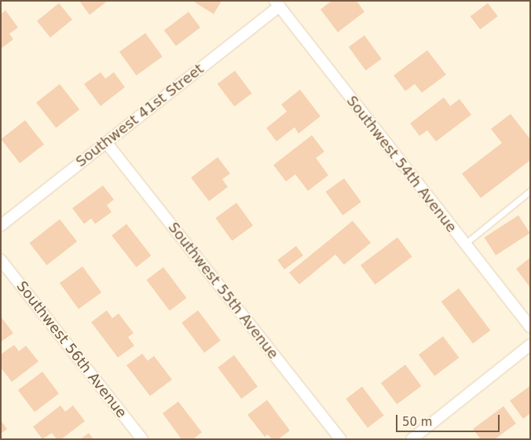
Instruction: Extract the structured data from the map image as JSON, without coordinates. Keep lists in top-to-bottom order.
{
  "streets": {
    "street": [
      "Southwest 41st Street",
      "Southwest 54th Avenue",
      "Southwest 55th Avenue",
      "Southwest 56th Avenue"
    ]
  },
  "crossings": [
    ["Southwest 41st Street", "Southwest 54th Avenue"],
    ["Southwest 41st Street", "Southwest 55th Avenue"]
  ],
  "scale_bar": "50 m"
}
